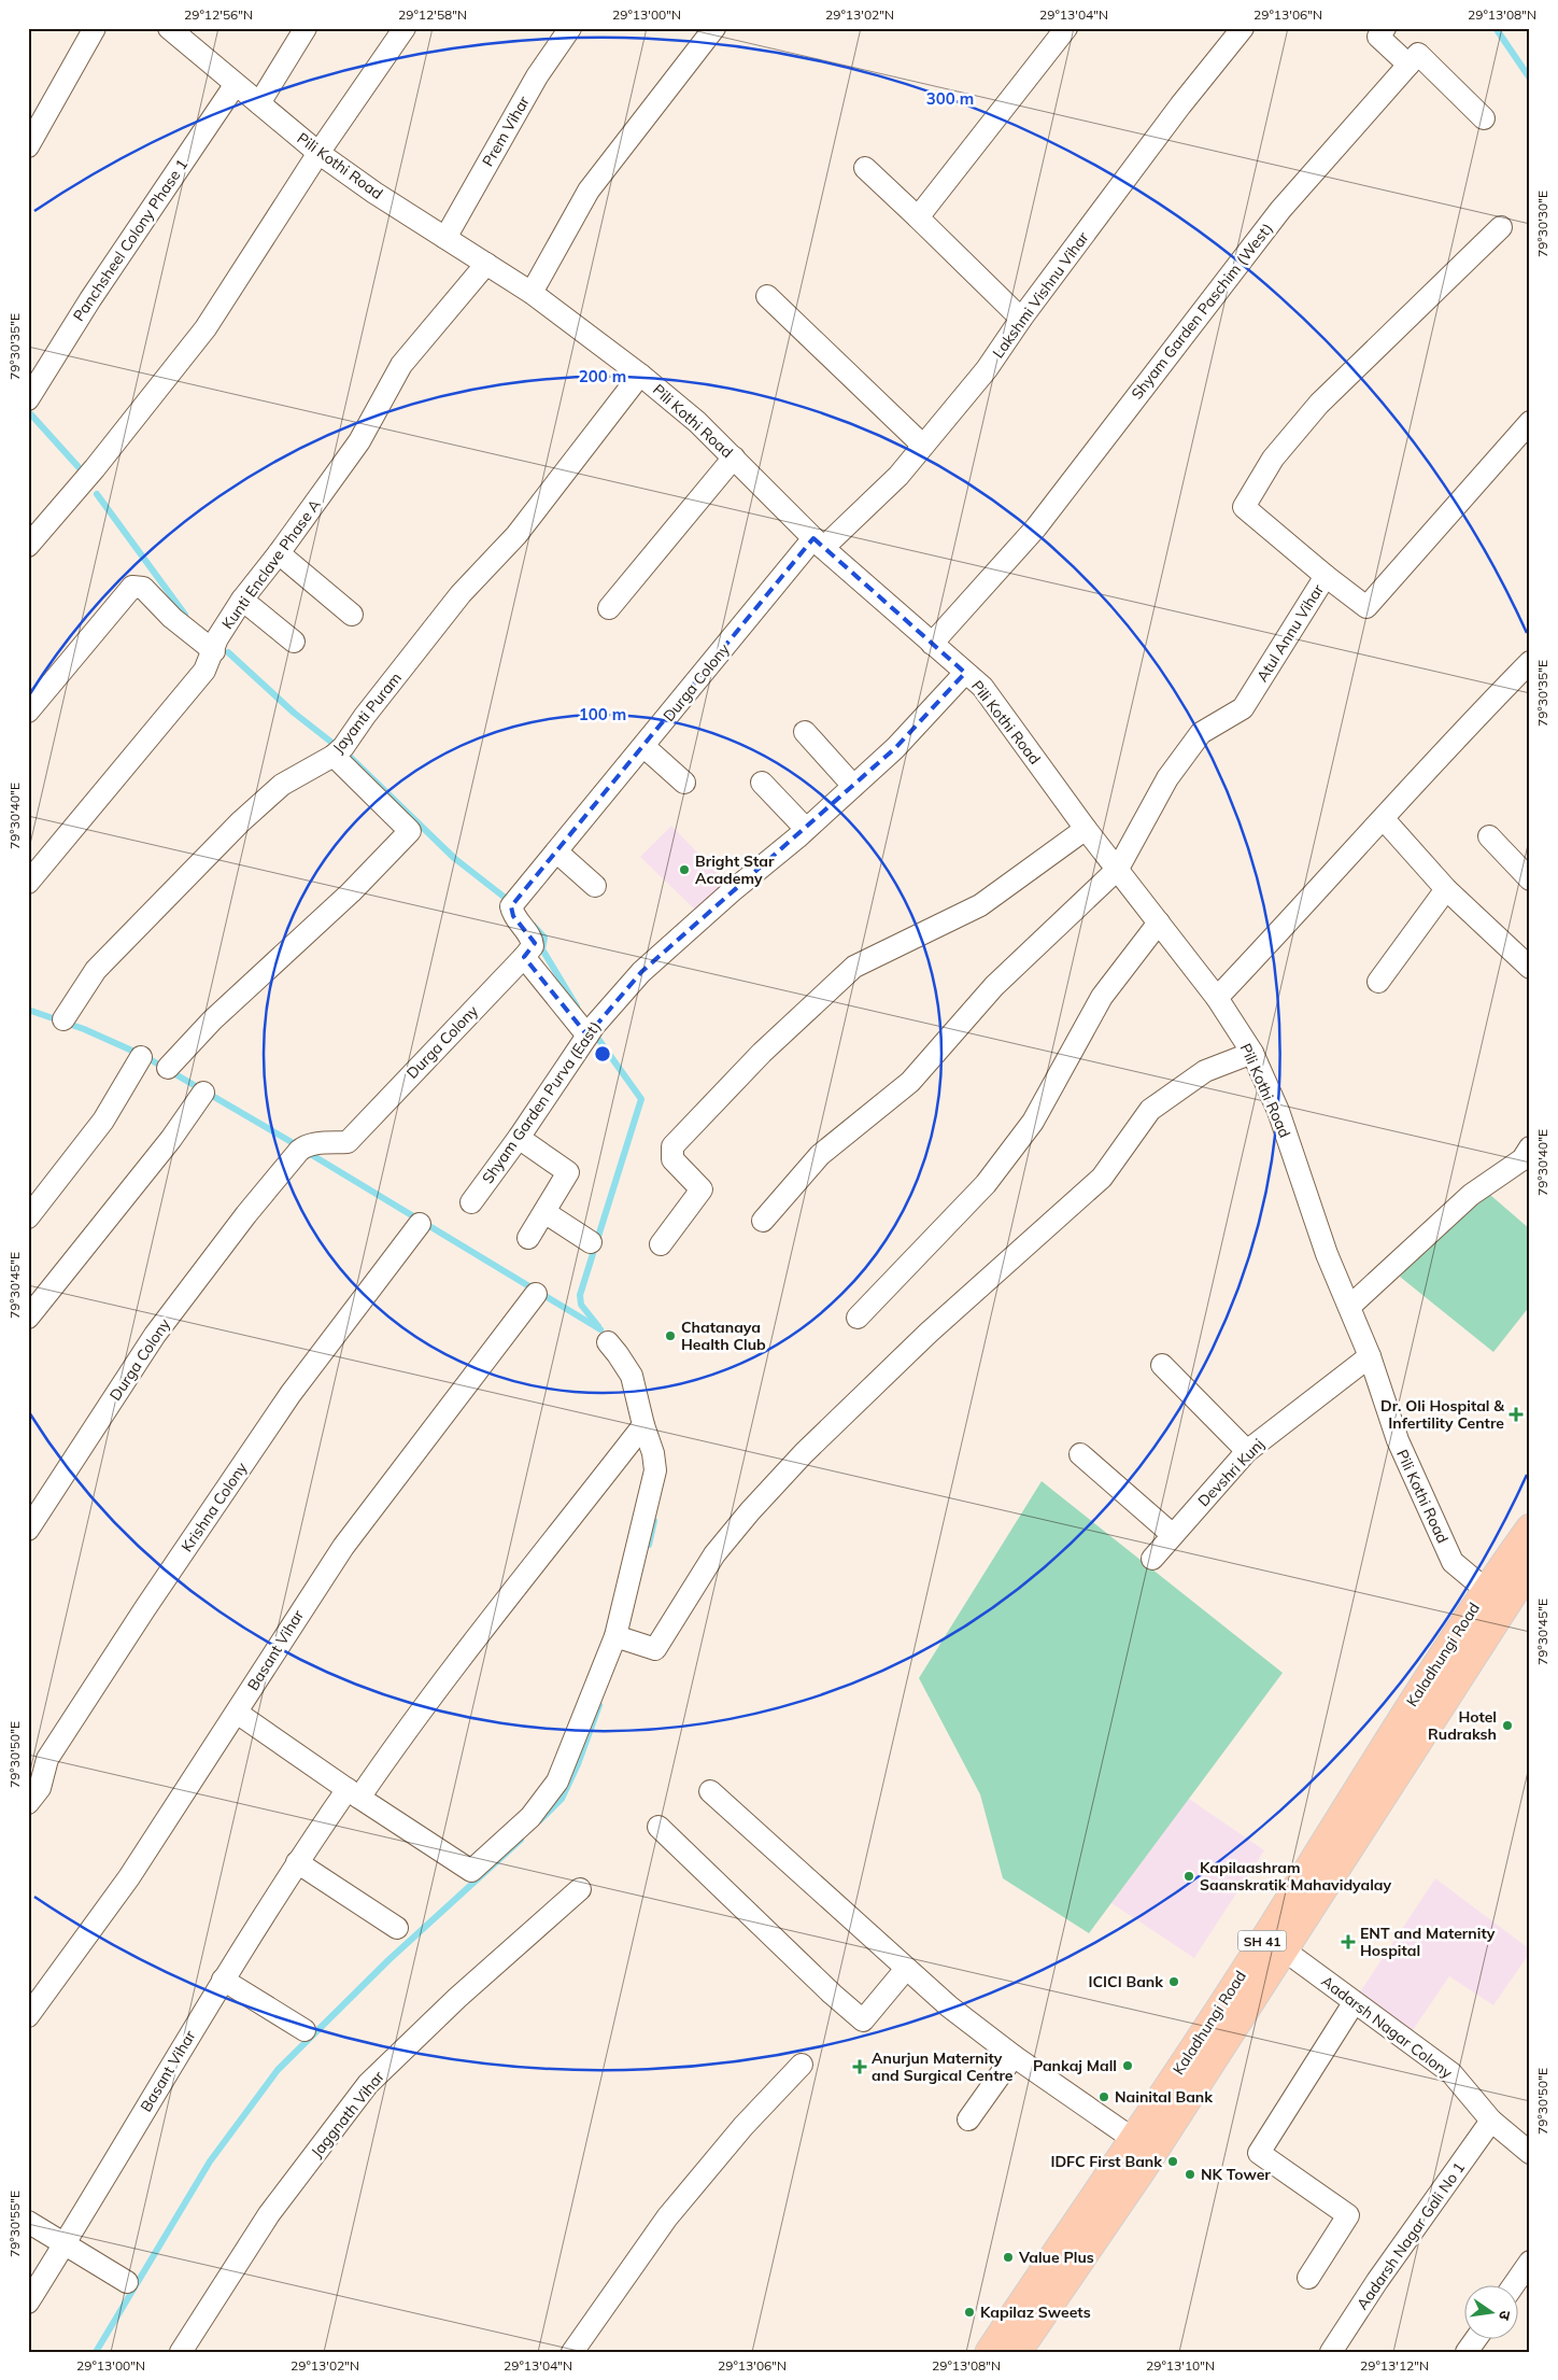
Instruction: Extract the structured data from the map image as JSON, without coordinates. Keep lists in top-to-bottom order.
{
  "streets": {
    "main road": ["Kaladhungi Road", "SH 41"],
    "street": [
      "Prem Vihar",
      "Pili Kothi Road",
      "Panchsheel Colony Phase 1",
      "Lakshmi Vishnu Vihar",
      "Shyam Garden Paschim (West)",
      "Kunti Enclave Phase A",
      "Atul Annu Vihar",
      "Durga Colony",
      "Jayanti Puram",
      "Shyam Garden Purva (East)",
      "Devshri Kunj",
      "Krishna Colony",
      "Basant Vihar",
      "Aadarsh Nagar Colony",
      "Jaggnath Vihar",
      "Aadarsh Nagar Gali No 1"
    ]
  },
  "crossings": [
    ["Prem Vihar", "Pili Kothi Road"],
    ["Pili Kothi Road", "Panchsheel Colony Phase 1"],
    ["Pili Kothi Road", "Lakshmi Vishnu Vihar"],
    ["Pili Kothi Road", "Shyam Garden Paschim (West)"],
    ["Pili Kothi Road", "Kunti Enclave Phase A"],
    ["Pili Kothi Road", "Atul Annu Vihar"],
    ["Pili Kothi Road", "Durga Colony"],
    ["Pili Kothi Road", "Jayanti Puram"],
    ["Pili Kothi Road", "Shyam Garden Purva (East)"],
    ["Pili Kothi Road", "Devshri Kunj"],
    ["Pili Kothi Road", "Kaladhungi Road"],
    ["Lakshmi Vishnu Vihar", "Durga Colony"],
    ["Kaladhungi Road", "Aadarsh Nagar Colony"],
    ["Aadarsh Nagar Colony", "Aadarsh Nagar Gali No 1"]
  ],
  "places": {
    "other": [
      "Bright Star Academy",
      "Chatanaya Health Club",
      "Hotel Rudraksh",
      "Kapilaashram Saanskratik Mahavidyalay",
      "ICICI Bank",
      "Pankaj Mall",
      "Nainital Bank",
      "IDFC First Bank",
      "NK Tower",
      "Value Plus",
      "Kapilaz Sweets"
    ],
    "health": ["Dr. Oli Hospital & Infertility Centre", "ENT and Maternity Hospital", "Anurjun Maternity and Surgical Centre"]
  },
  "north": "right",
  "coordinates": [
    "29°12'56\"N",
    "29°12'58\"N",
    "29°13'00\"N",
    "29°13'02\"N",
    "29°13'04\"N",
    "29°13'06\"N",
    "29°13'08\"N",
    "79°30'30\"E",
    "79°30'35\"E",
    "79°30'40\"E",
    "79°30'45\"E",
    "79°30'50\"E",
    "79°30'55\"E",
    "29°13'10\"N",
    "29°13'12\"N"
  ],
  "rings": ["300 m", "200 m", "100 m"]
}
